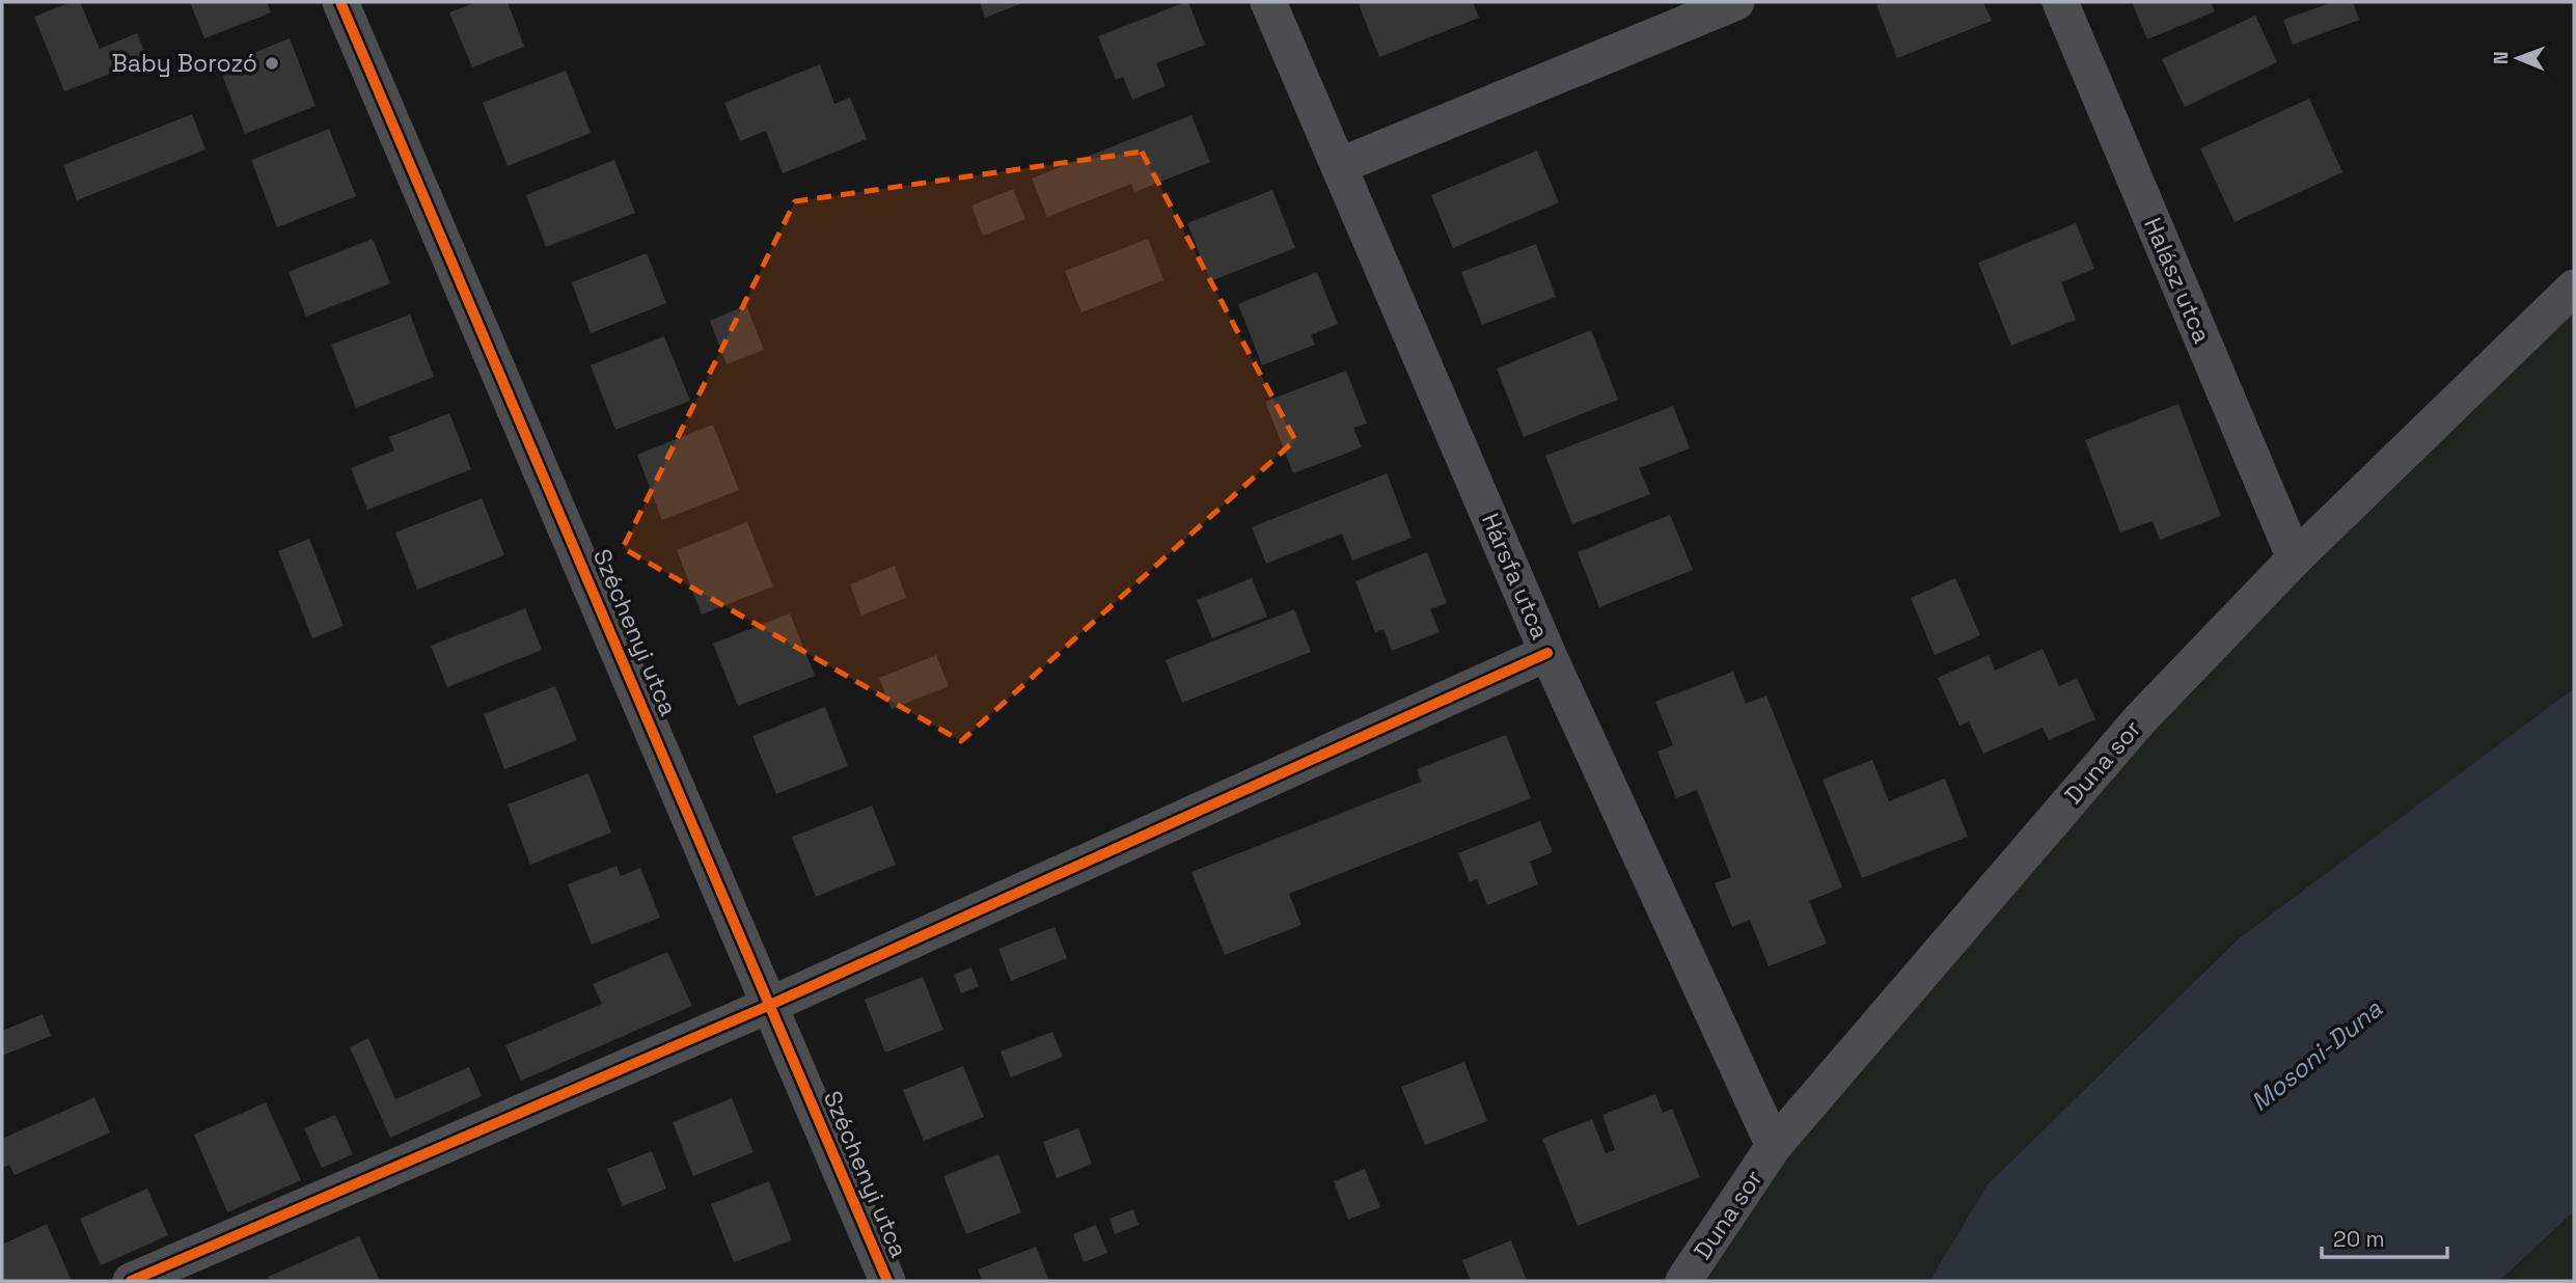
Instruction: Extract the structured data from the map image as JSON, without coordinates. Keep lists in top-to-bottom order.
{
  "streets": {
    "street": [
      "Halász utca",
      "Hársfa utca",
      "Széchenyi utca",
      "Duna sor"
    ]
  },
  "crossings": [
    ["Halász utca", "Duna sor"],
    ["Hársfa utca", "Duna sor"]
  ],
  "water": ["Mosoni-Duna"],
  "places": ["Baby Borozó"],
  "scale_bar": "20 m",
  "north": "left"
}
